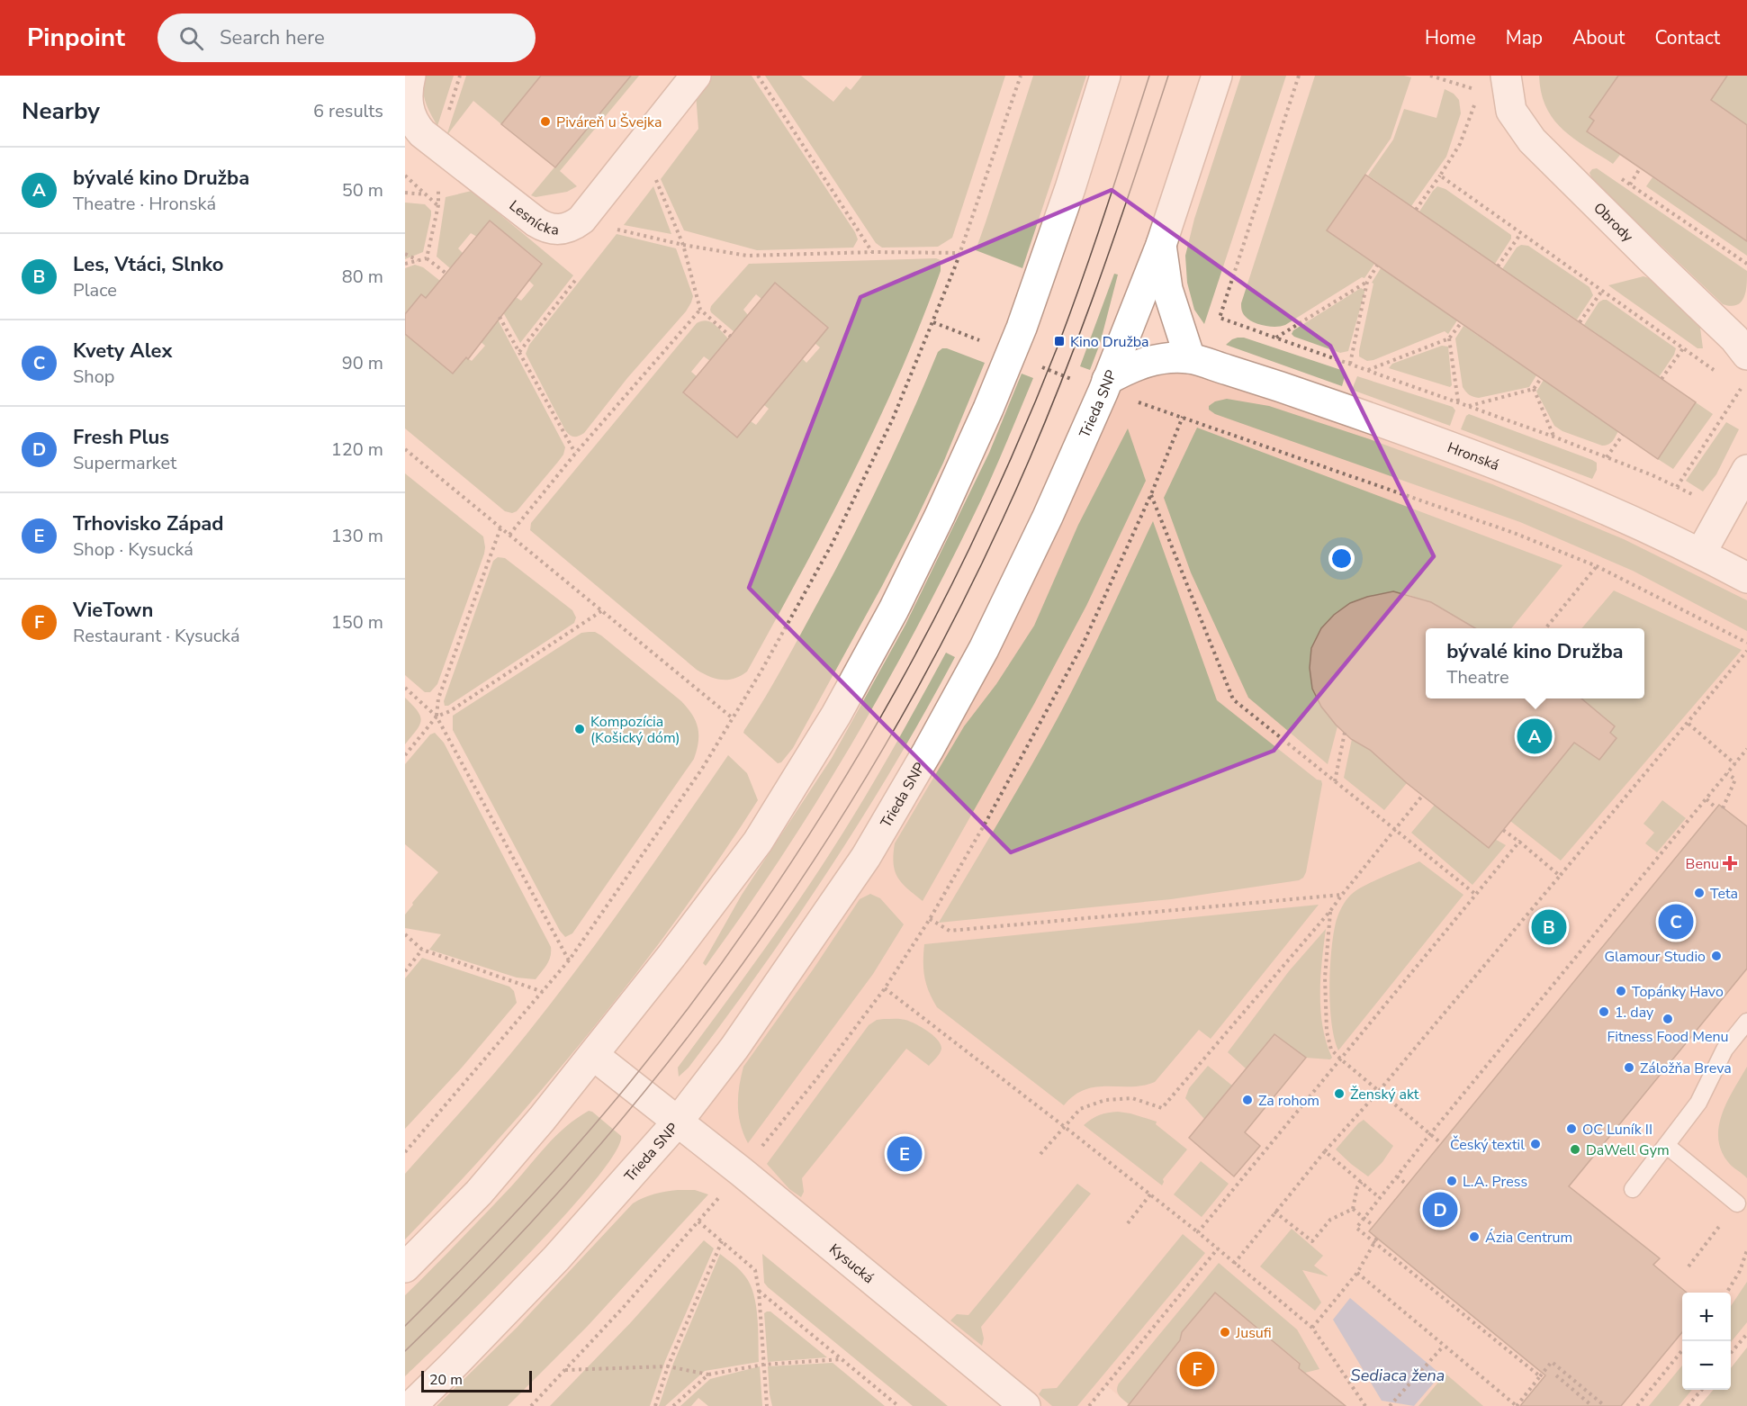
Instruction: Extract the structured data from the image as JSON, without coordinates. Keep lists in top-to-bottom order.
{
  "streets": {
    "street": [
      "Lesnícka",
      "Obrody",
      "Trieda SNP",
      "Hronská",
      "Kysucká"
    ]
  },
  "crossings": [
    ["Trieda SNP", "Hronská"],
    ["Trieda SNP", "Kysucká"]
  ],
  "water": ["Sediaca žena"],
  "places": {
    "other": [
      "Piváreň u Švejka",
      "Kompozícia (Košický dóm)",
      "Teta",
      "Glamour Studio",
      "Topánky Havo",
      "1. day",
      "Fitness Food Menu",
      "Záložňa Breva",
      "Ženský akt",
      "Za rohom",
      "OC Luník II",
      "Český textil",
      "DaWell Gym",
      "L.A. Press",
      "Ázia Centrum",
      "Jusufi"
    ],
    "transit": ["Kino Družba"],
    "health": ["Benu"]
  },
  "scale_bar": "20 m",
  "page": {
    "header": "Pinpoint",
    "search": "Search here",
    "nav": [
      "Home",
      "Map",
      "About",
      "Contact"
    ],
    "heading": ["Nearby", "6 results"],
    "list": [
      {
        "mark": "A",
        "name": "bývalé kino Družba",
        "note": "Theatre · Hronská",
        "value": "50 m"
      },
      {
        "mark": "B",
        "name": "Les, Vtáci, Slnko",
        "note": "Place",
        "value": "80 m"
      },
      {
        "mark": "C",
        "name": "Kvety Alex",
        "note": "Shop",
        "value": "90 m"
      },
      {
        "mark": "D",
        "name": "Fresh Plus",
        "note": "Supermarket",
        "value": "120 m"
      },
      {
        "mark": "E",
        "name": "Trhovisko Západ",
        "note": "Shop · Kysucká",
        "value": "130 m"
      },
      {
        "mark": "F",
        "name": "VieTown",
        "note": "Restaurant · Kysucká",
        "value": "150 m"
      }
    ],
    "popup": ["bývalé kino Družba", "Theatre"],
    "pins": [
      "A",
      "C",
      "B",
      "E",
      "D",
      "F"
    ],
    "map_buttons": ["+", "−"],
    "scale": "20 m"
  }
}
